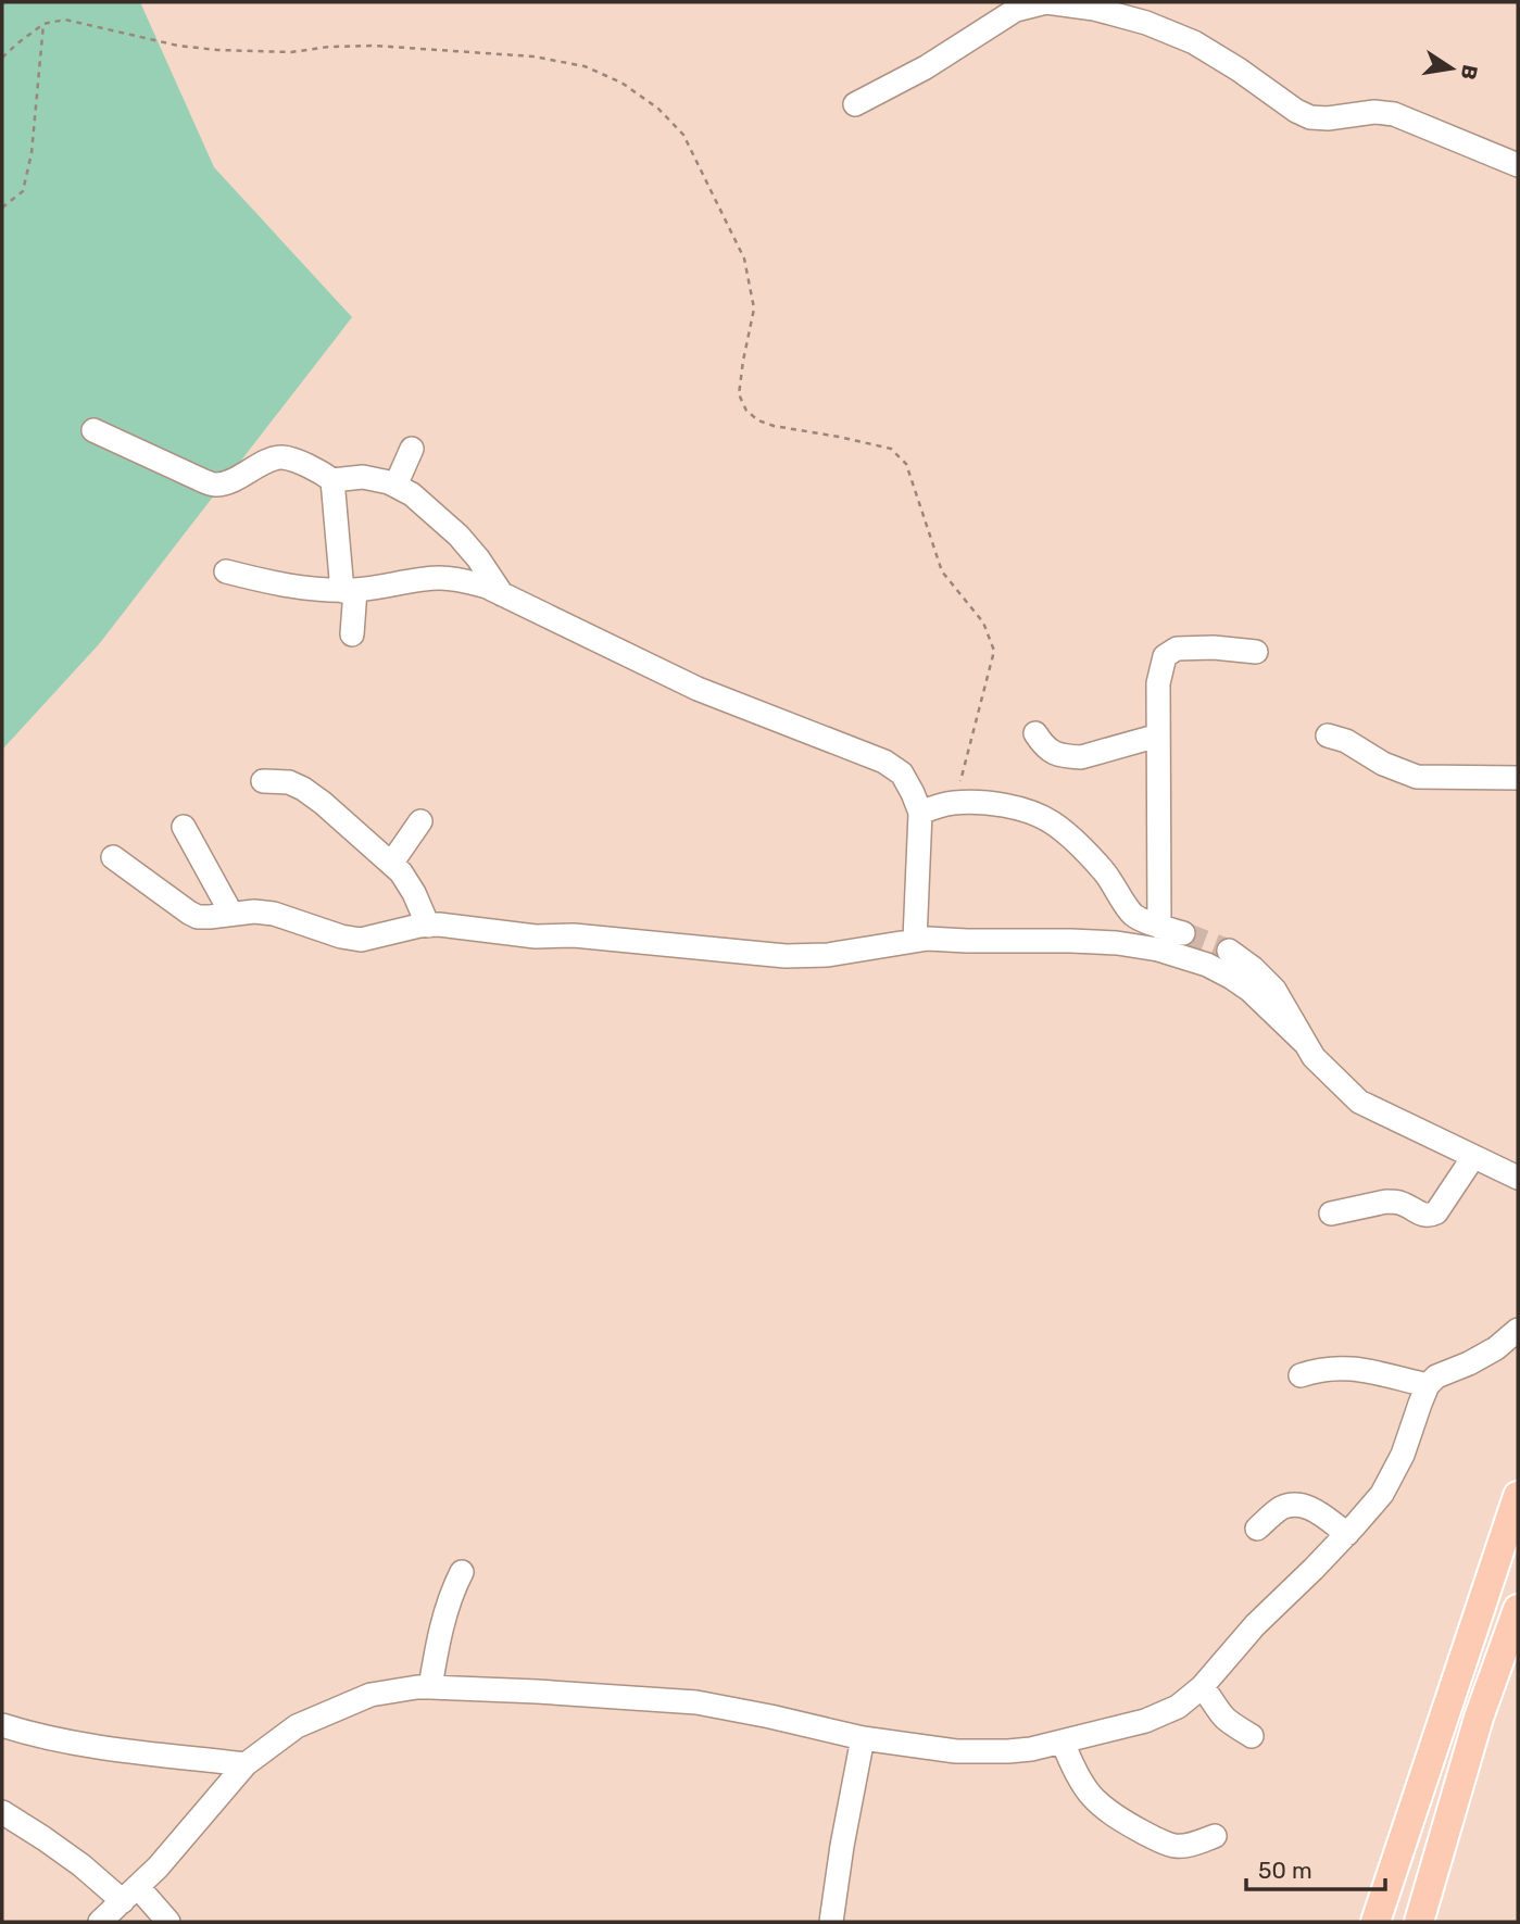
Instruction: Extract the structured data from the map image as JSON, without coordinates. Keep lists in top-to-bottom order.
{
  "scale_bar": "50 m",
  "north": "right"
}
